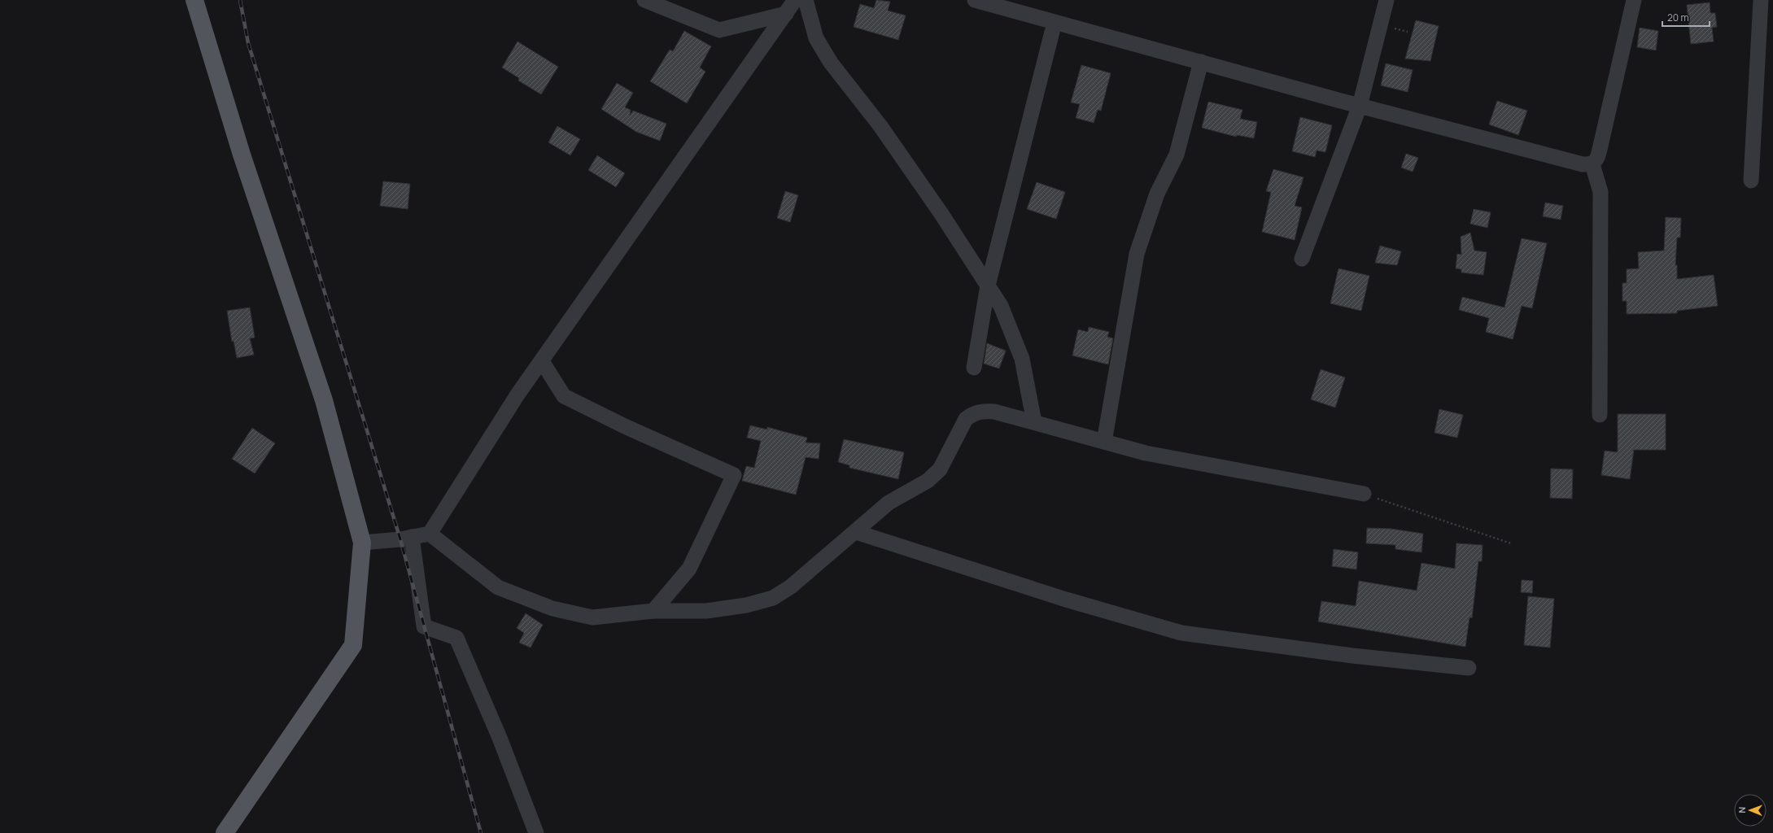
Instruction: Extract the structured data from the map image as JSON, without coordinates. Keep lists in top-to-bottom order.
{
  "scale_bar": "20 m",
  "north": "left"
}
